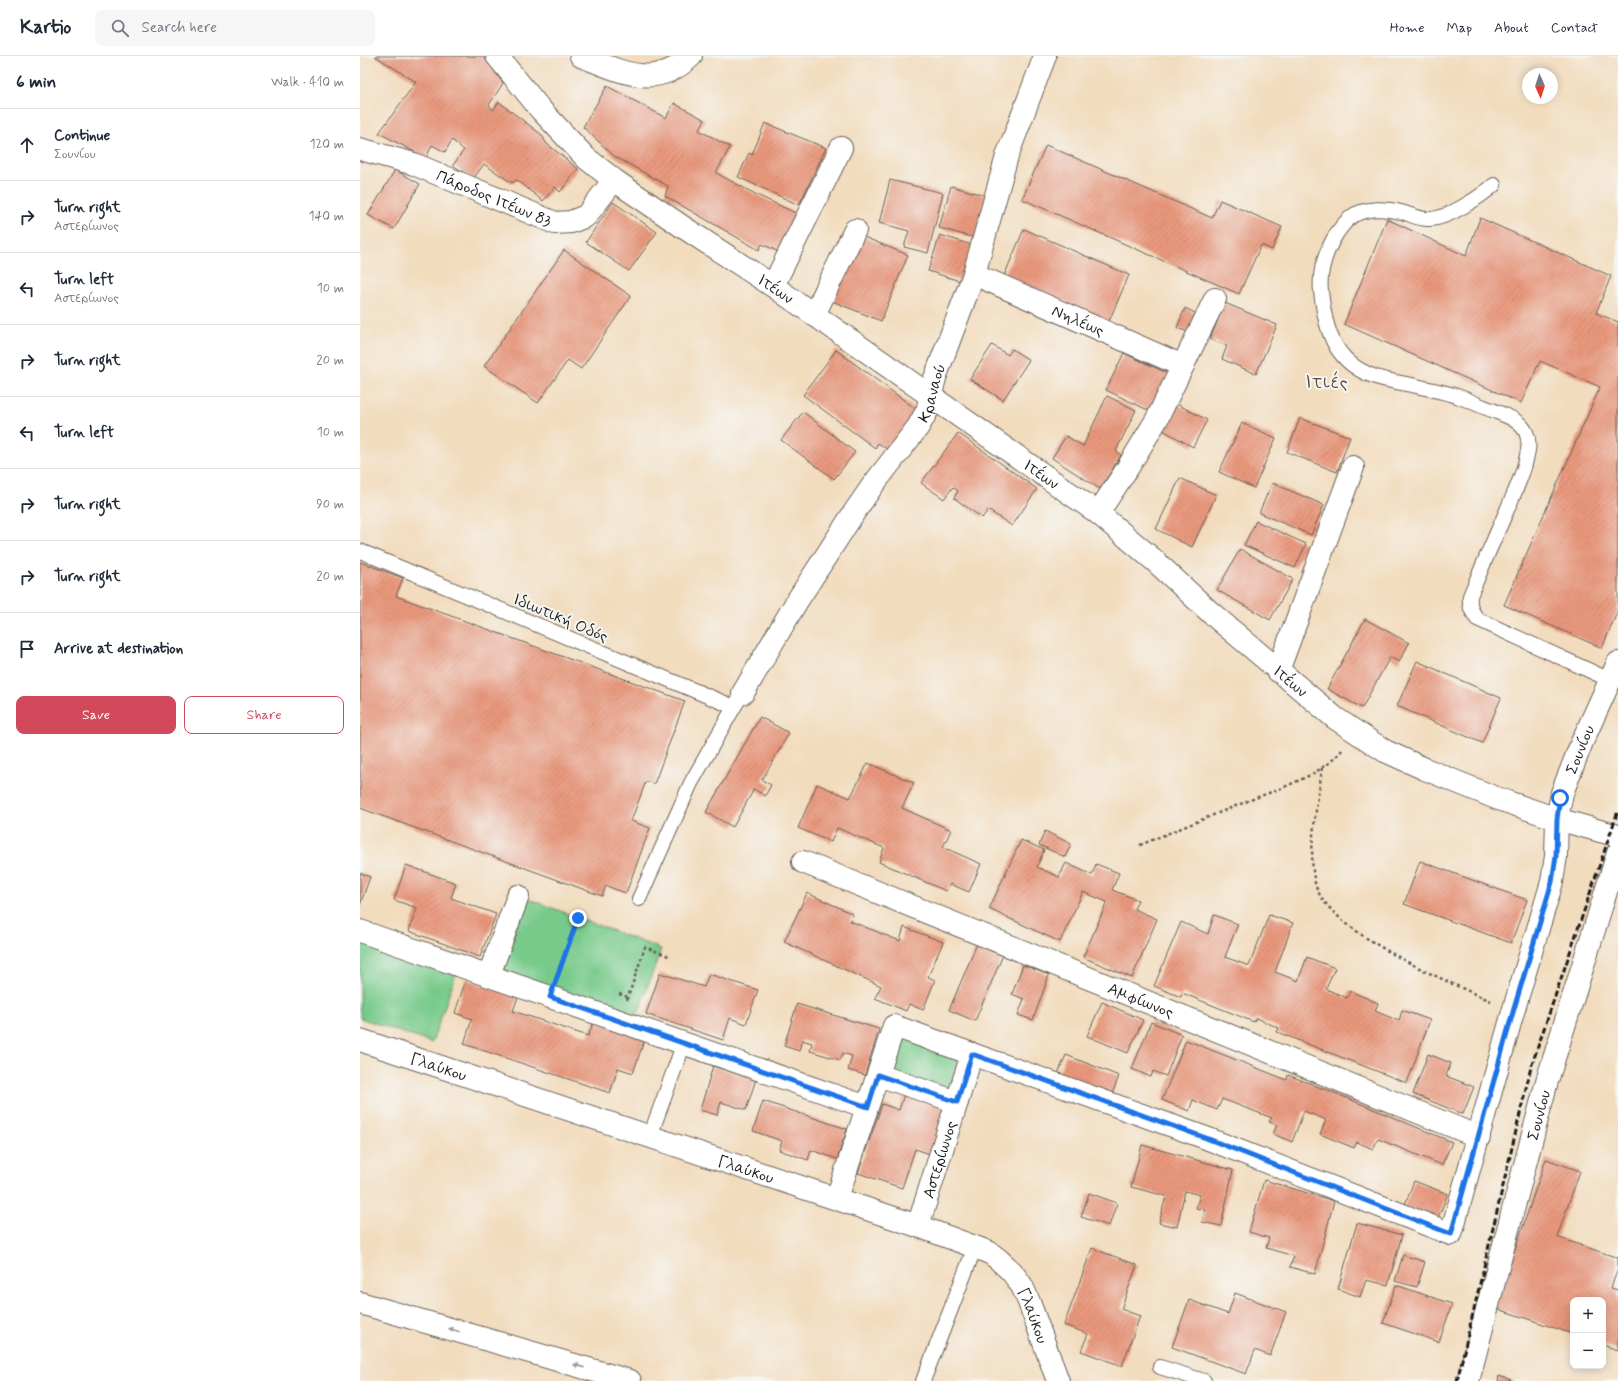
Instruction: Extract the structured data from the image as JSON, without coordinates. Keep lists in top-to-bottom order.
{
  "streets": {
    "street": [
      "Πάροδος Ιτέων 83",
      "Ιτέων",
      "Νηλέως",
      "Κραναού",
      "Σουνίου",
      "Αμφίωνος",
      "Γλαύκου",
      "Αστερίωνος"
    ],
    "lane": ["Ιδιωτική Οδός"]
  },
  "crossings": [
    ["Πάροδος Ιτέων 83", "Ιτέων"],
    ["Ιτέων", "Κραναού"],
    ["Ιτέων", "Σουνίου"],
    ["Νηλέως", "Κραναού"],
    ["Κραναού", "Ιδιωτική Οδός"],
    ["Σουνίου", "Αμφίωνος"],
    ["Σουνίου", "Αστερίωνος"],
    ["Γλαύκου", "Αστερίωνος"]
  ],
  "districts": ["Ιτιές"],
  "north": "bottom",
  "page": {
    "header": "Kartio",
    "search": "Search here",
    "nav": [
      "Home",
      "Map",
      "About",
      "Contact"
    ],
    "heading": ["6 min", "Walk · 410 m"],
    "list": [
      ["Continue", "Σουνίου", "120 m"],
      ["Turn right", "Αστερίωνος", "140 m"],
      ["Turn left", "Αστερίωνος", "10 m"],
      ["Turn right", "20 m"],
      ["Turn left", "10 m"],
      ["Turn right", "90 m"],
      ["Turn right", "20 m"],
      "Arrive at destination"
    ],
    "buttons": ["Save", "Share"],
    "map_buttons": ["+", "−"]
  }
}
